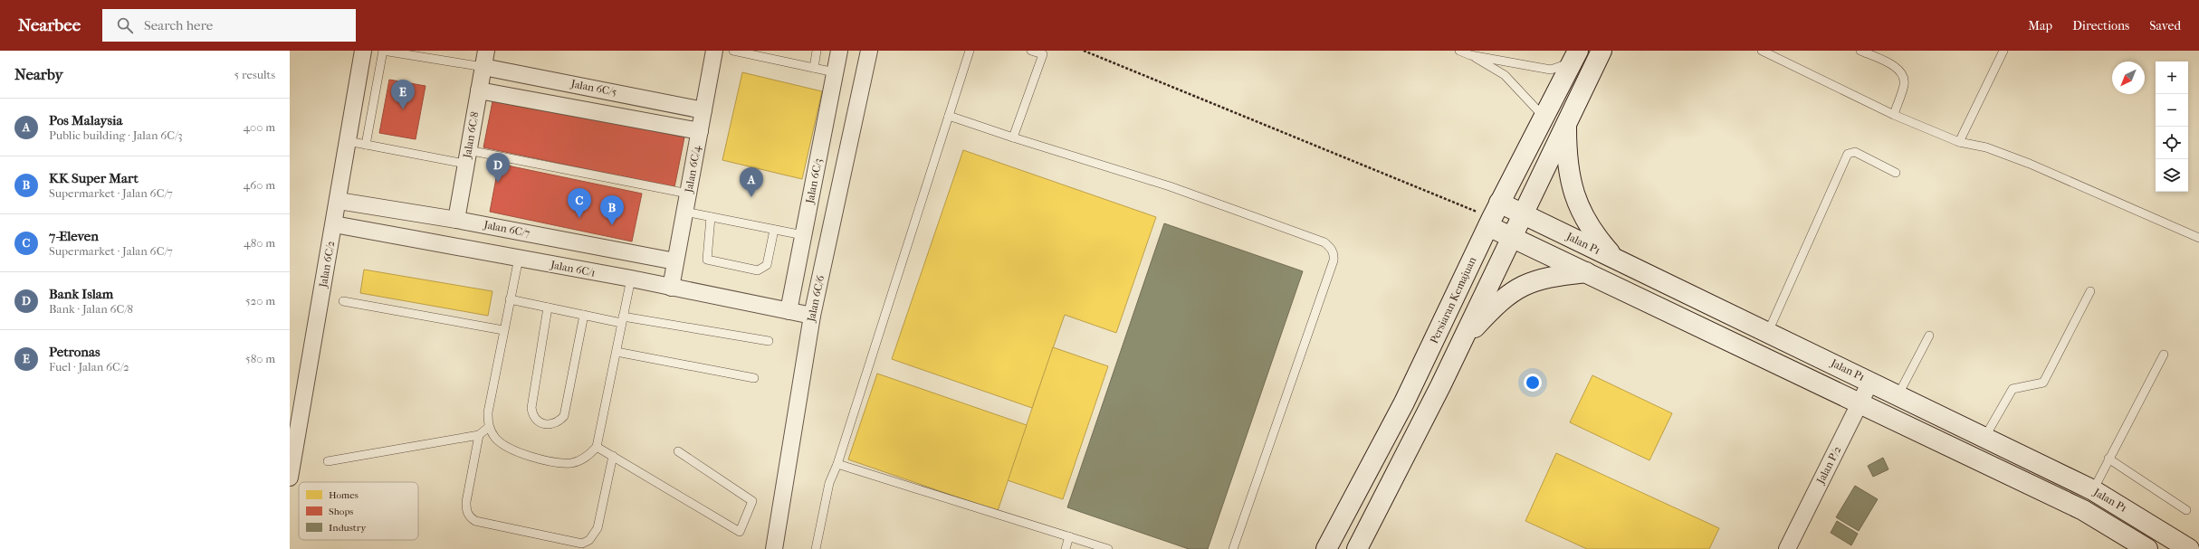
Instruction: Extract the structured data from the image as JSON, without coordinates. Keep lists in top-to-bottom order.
{
  "streets": {
    "main road": ["Jalan P1", "Persiaran Kemajuan"],
    "street": [
      "Jalan 6C/5",
      "Jalan 6C/8",
      "Jalan 6C/4",
      "Jalan 6C/3",
      "Jalan 6C/7",
      "Jalan 6C/2",
      "Jalan 6C/1",
      "Jalan 6C/6",
      "Jalan P/2"
    ]
  },
  "crossings": [
    ["Jalan 6C/5", "Jalan 6C/8"],
    ["Jalan 6C/5", "Jalan 6C/4"],
    ["Jalan 6C/8", "Jalan 6C/7"],
    ["Jalan 6C/4", "Jalan 6C/7"],
    ["Jalan 6C/4", "Jalan 6C/1"],
    ["Jalan 6C/3", "Jalan 6C/1"],
    ["Jalan 6C/7", "Jalan 6C/2"],
    ["Jalan P1", "Persiaran Kemajuan"],
    ["Jalan P1", "Jalan P/2"],
    ["Jalan 6C/2", "Jalan 6C/1"],
    ["Jalan 6C/1", "Jalan 6C/6"]
  ],
  "legend": ["Homes", "Shops", "Industry"],
  "north": "bottom left",
  "page": {
    "header": "Nearbee",
    "search": "Search here",
    "nav": ["Map", "Directions", "Saved"],
    "heading": ["Nearby", "5 results"],
    "map_buttons": ["+", "−"],
    "pins": [
      "E",
      "D",
      "A",
      "C",
      "B"
    ],
    "list": [
      {
        "mark": "A",
        "name": "Pos Malaysia",
        "note": "Public building · Jalan 6C/3",
        "value": "400 m"
      },
      {
        "mark": "B",
        "name": "KK Super Mart",
        "note": "Supermarket · Jalan 6C/7",
        "value": "460 m"
      },
      {
        "mark": "C",
        "name": "7-Eleven",
        "note": "Supermarket · Jalan 6C/7",
        "value": "480 m"
      },
      {
        "mark": "D",
        "name": "Bank Islam",
        "note": "Bank · Jalan 6C/8",
        "value": "520 m"
      },
      {
        "mark": "E",
        "name": "Petronas",
        "note": "Fuel · Jalan 6C/2",
        "value": "580 m"
      }
    ]
  }
}
